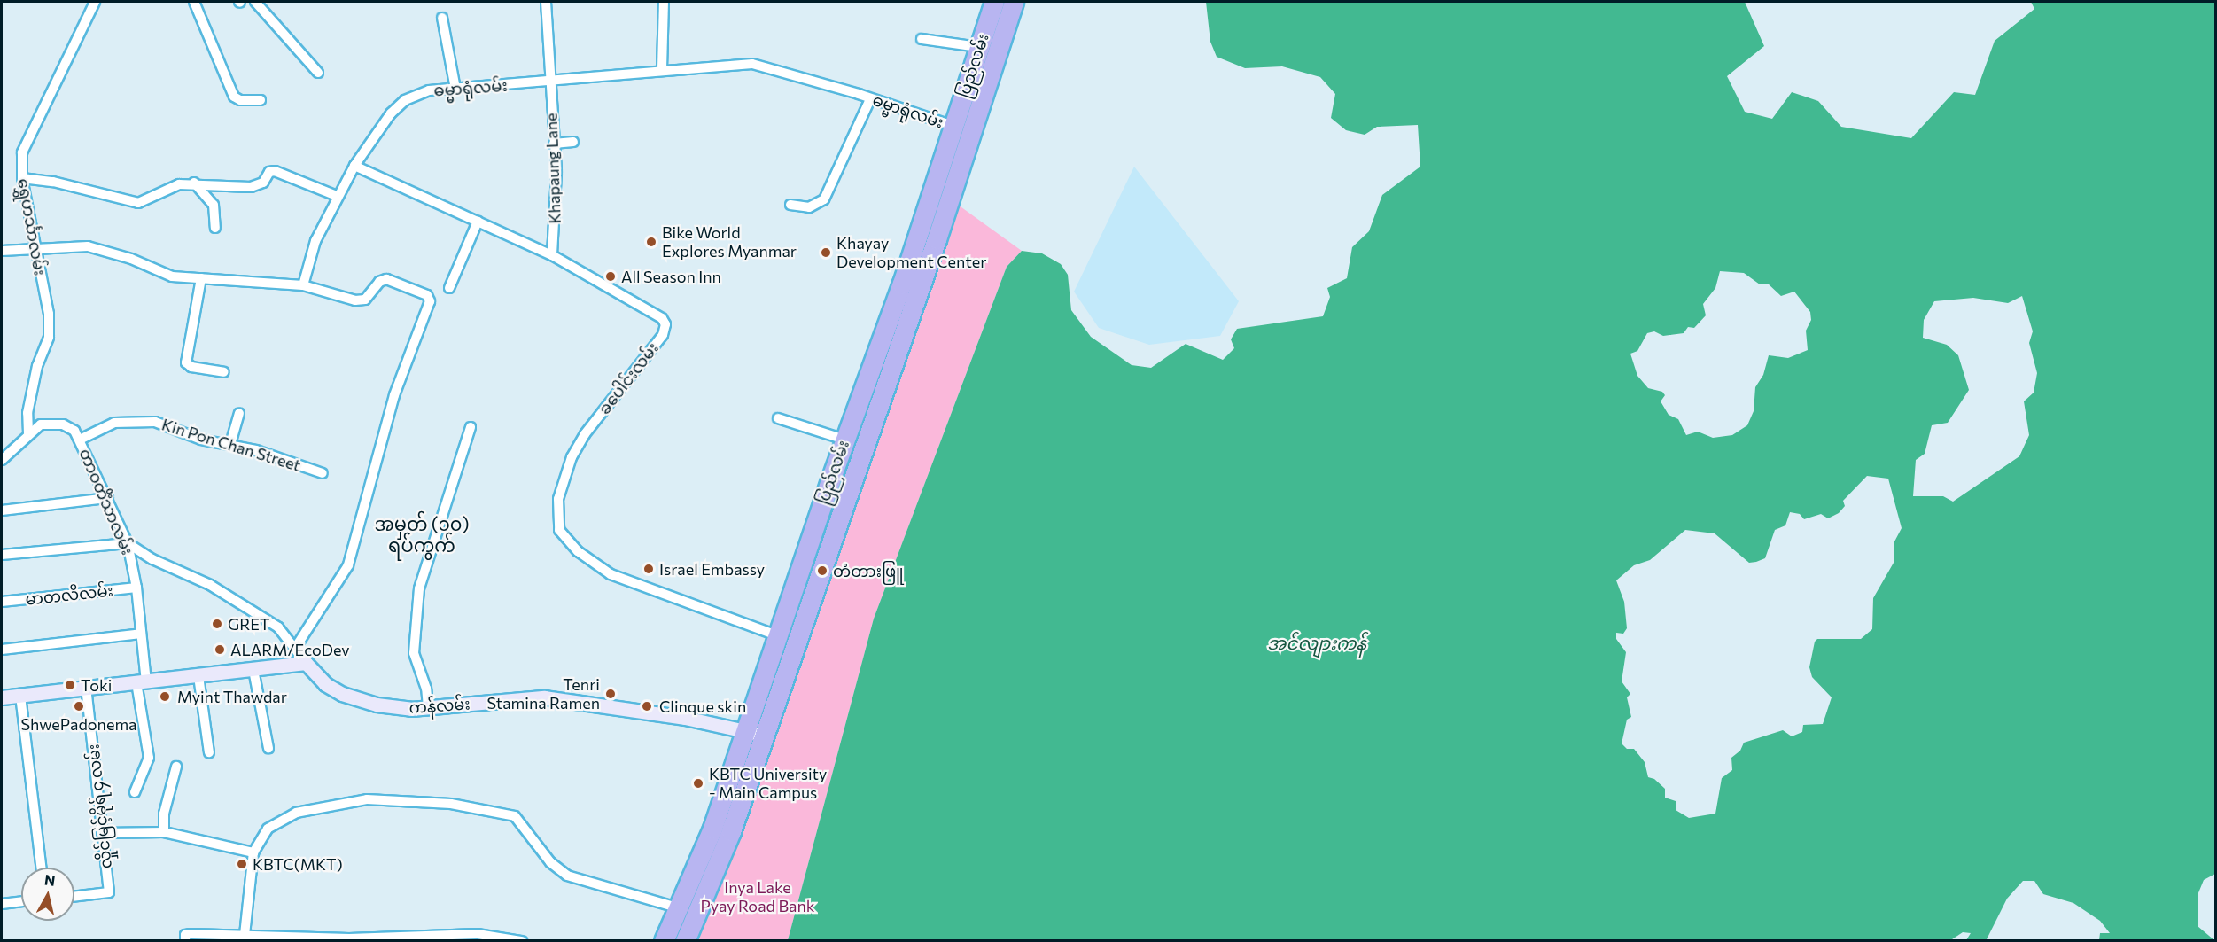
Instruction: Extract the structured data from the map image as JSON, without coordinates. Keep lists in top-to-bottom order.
{
  "streets": {
    "highway": ["ပြည်လမ်း"],
    "main road": ["ကန်လမ်း"],
    "street": [
      "ဓမ္မာရုံလမ်း",
      "Khapaung Lane",
      "ရွှေဟင်္သာလမ်း",
      "ခပေါင်းလမ်း",
      "Kin Pon Chan Street",
      "တာဝတိံသာလမ်း",
      "မာတလိလမ်း",
      "လှိုင်မြင့်မိုရ် ၄ လမ်း"
    ]
  },
  "crossings": [
    ["ပြည်လမ်း", "ဓမ္မာရုံလမ်း"],
    ["ပြည်လမ်း", "ခပေါင်းလမ်း"],
    ["ပြည်လမ်း", "ကန်လမ်း"],
    ["ဓမ္မာရုံလမ်း", "Khapaung Lane"],
    ["ဓမ္မာရုံလမ်း", "ခပေါင်းလမ်း"],
    ["Khapaung Lane", "ခပေါင်းလမ်း"],
    ["ရွှေဟင်္သာလမ်း", "တာဝတိံသာလမ်း"],
    ["Kin Pon Chan Street", "တာဝတိံသာလမ်း"],
    ["တာဝတိံသာလမ်း", "မာတလိလမ်း"]
  ],
  "districts": ["အမှတ် (၁၀) ရပ်ကွက်"],
  "water": ["အင်လျားကန်"],
  "parks": ["Inya Lake Pyay Road Bank"],
  "places": [
    "Bike World Explores Myanmar",
    "Khayay Development Center",
    "All Season Inn",
    "Israel Embassy",
    "တံတားဖြူ",
    "GRET",
    "ALARM/EcoDev",
    "Toki",
    "Tenri Stamina Ramen",
    "Myint Thawdar",
    "ShwePadonema",
    "Clinque skin",
    "KBTC University - Main Campus",
    "KBTC(MKT)"
  ],
  "north": "top"
}
